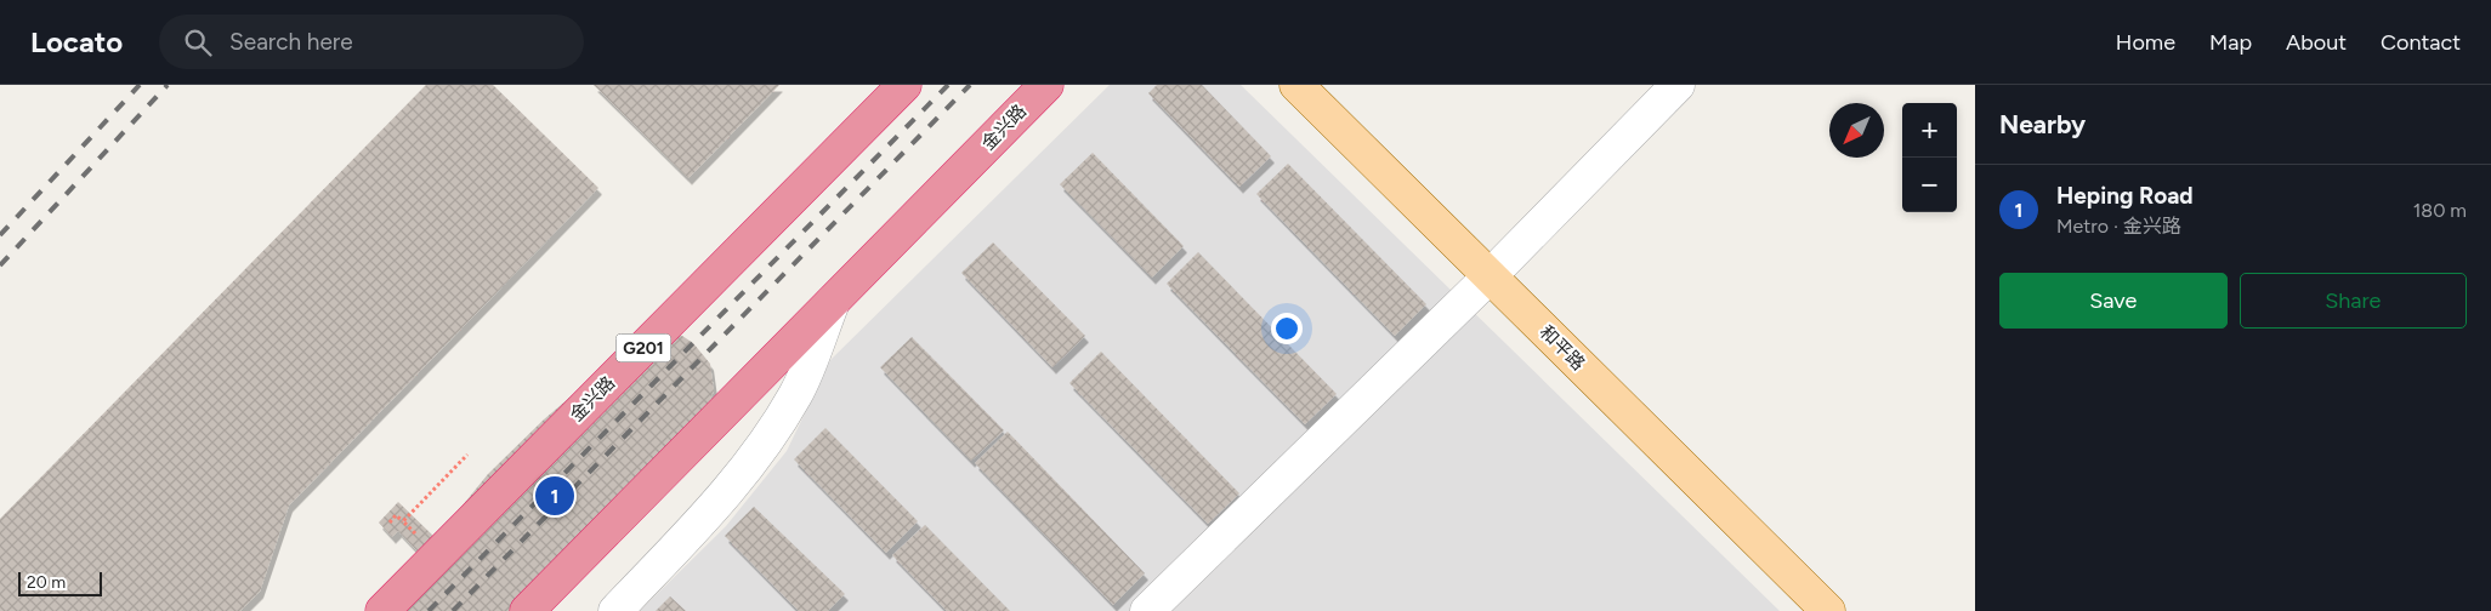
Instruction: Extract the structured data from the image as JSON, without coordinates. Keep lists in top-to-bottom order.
{
  "streets": {
    "highway": ["金兴路", "G201"],
    "main road": ["和平路"]
  },
  "scale_bar": "20 m",
  "north": "bottom left",
  "page": {
    "header": "Locato",
    "search": "Search here",
    "nav": [
      "Home",
      "Map",
      "About",
      "Contact"
    ],
    "heading": "Nearby",
    "map_buttons": ["+", "−"],
    "list": [
      {
        "mark": "1",
        "name": "Heping Road",
        "note": "Metro · 金兴路",
        "value": "180 m"
      }
    ],
    "buttons": ["Save", "Share"],
    "pins": "1",
    "scale": "20 m"
  }
}
